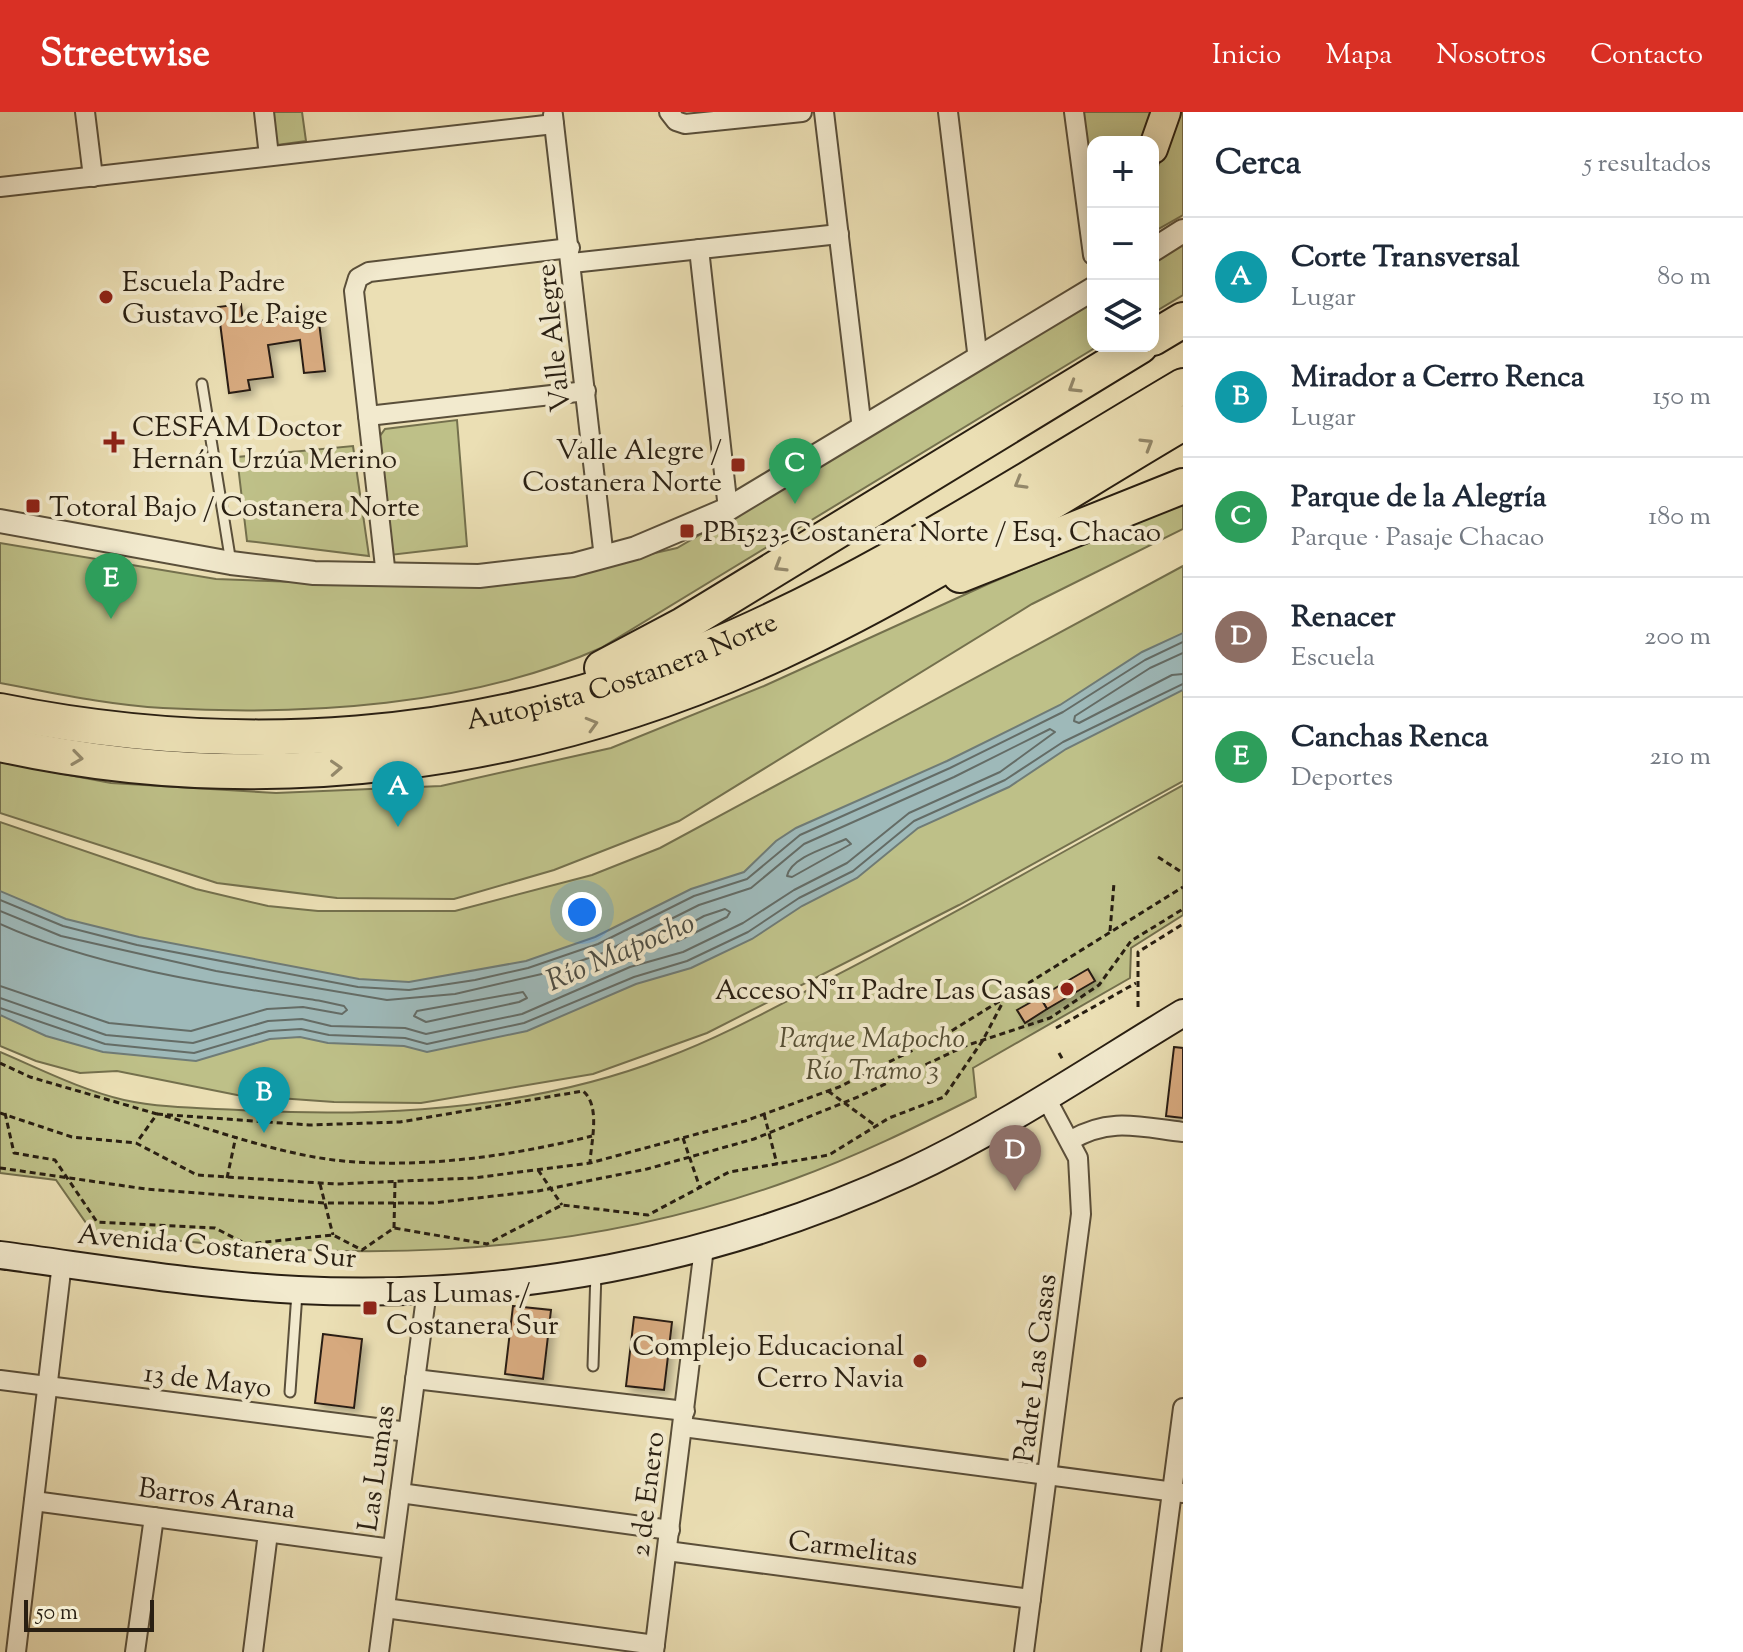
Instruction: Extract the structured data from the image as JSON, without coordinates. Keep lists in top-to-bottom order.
{
  "streets": {
    "highway": ["Autopista Costanera Norte"],
    "main road": ["Avenida Costanera Sur"],
    "street": [
      "Valle Alegre",
      "Padre Las Casas",
      "13 de Mayo",
      "Las Lumas",
      "2 de Enero",
      "Barros Arana",
      "Carmelitas"
    ]
  },
  "crossings": [
    ["Avenida Costanera Sur", "Padre Las Casas"],
    ["Avenida Costanera Sur", "Las Lumas"],
    ["Avenida Costanera Sur", "2 de Enero"],
    ["Padre Las Casas", "Carmelitas"],
    ["13 de Mayo", "Las Lumas"],
    ["Las Lumas", "Barros Arana"],
    ["2 de Enero", "Carmelitas"]
  ],
  "water": ["Río Mapocho"],
  "parks": ["Parque Mapocho Río Tramo 3"],
  "places": {
    "other": ["Escuela Padre Gustavo Le Paige", "Acceso N°11 Padre Las Casas", "Complejo Educacional Cerro Navia"],
    "health": ["CESFAM Doctor Hernán Urzúa Merino"],
    "transit": [
      "Valle Alegre / Costanera Norte",
      "Totoral Bajo / Costanera Norte",
      "PB1523-Costanera Norte / Esq. Chacao",
      "Las Lumas / Costanera Sur"
    ]
  },
  "scale_bar": "50 m",
  "page": {
    "header": "Streetwise",
    "nav": [
      "Inicio",
      "Mapa",
      "Nosotros",
      "Contacto"
    ],
    "heading": ["Cerca", "5 resultados"],
    "map_buttons": ["+", "−"],
    "list": [
      {
        "mark": "A",
        "name": "Corte Transversal",
        "note": "Lugar",
        "value": "80 m"
      },
      {
        "mark": "B",
        "name": "Mirador a Cerro Renca",
        "note": "Lugar",
        "value": "150 m"
      },
      {
        "mark": "C",
        "name": "Parque de la Alegría",
        "note": "Parque · Pasaje Chacao",
        "value": "180 m"
      },
      {
        "mark": "D",
        "name": "Renacer",
        "note": "Escuela",
        "value": "200 m"
      },
      {
        "mark": "E",
        "name": "Canchas Renca",
        "note": "Deportes",
        "value": "210 m"
      }
    ],
    "pins": [
      "C",
      "E",
      "A",
      "B",
      "D"
    ],
    "scale": "50 m"
  }
}
